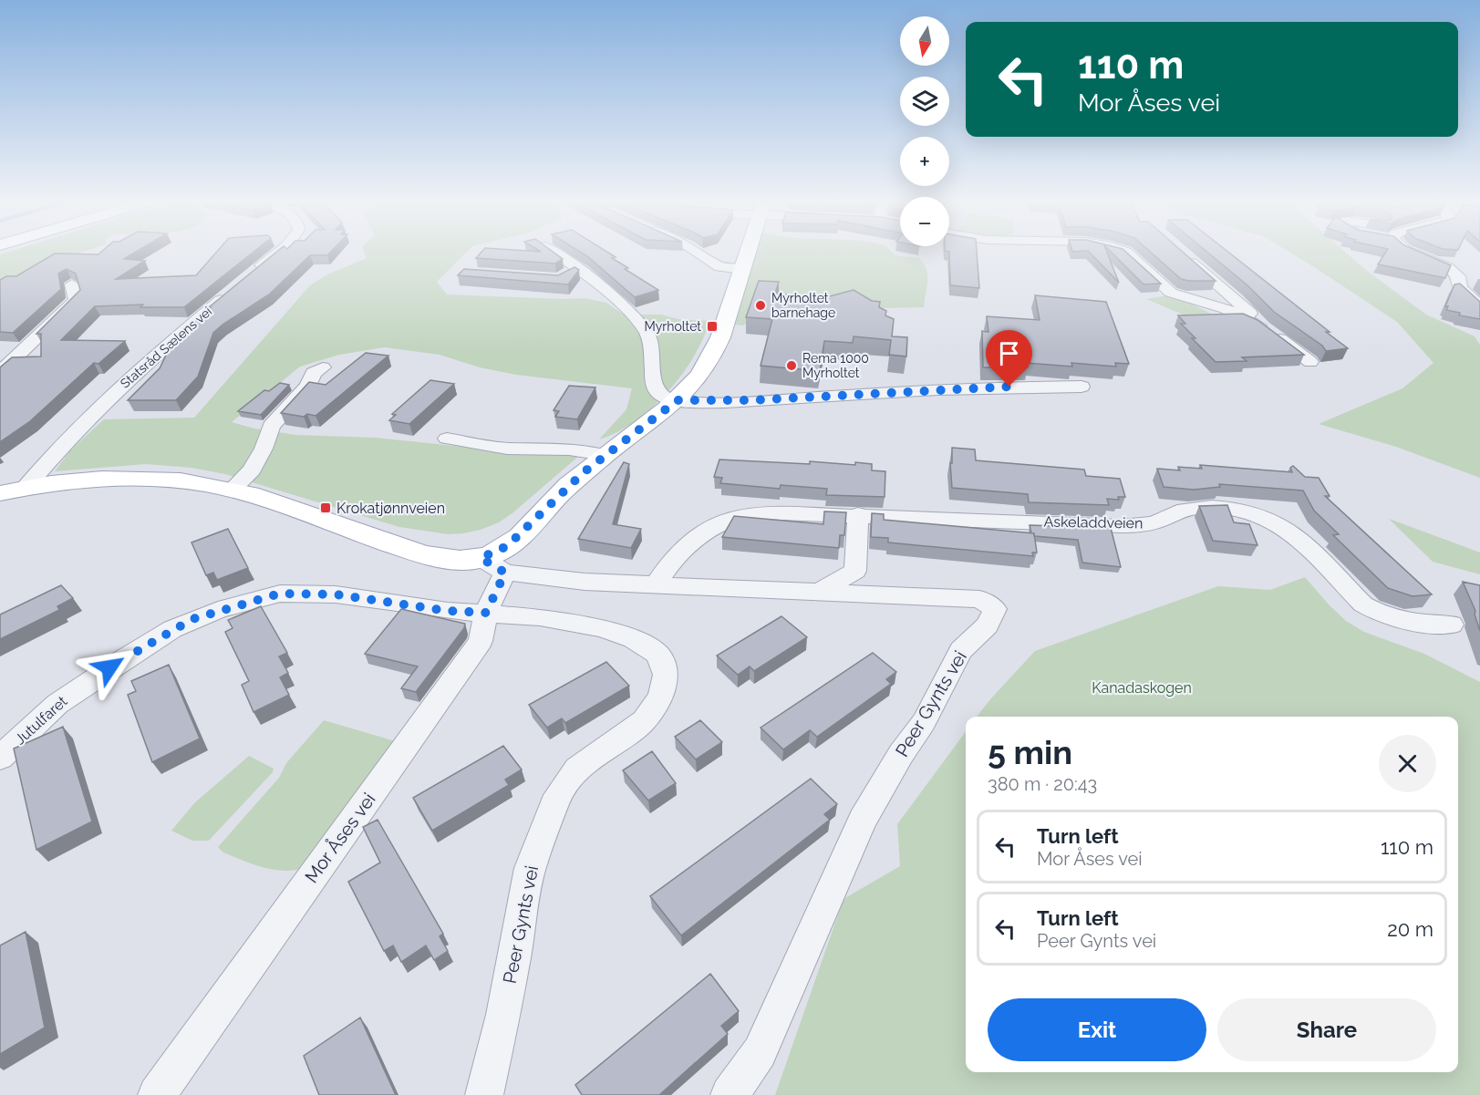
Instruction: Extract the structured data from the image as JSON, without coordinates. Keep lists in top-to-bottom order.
{
  "streets": {
    "street": [
      "Statsråd Sælens vei",
      "Askeladdveien",
      "Peer Gynts vei",
      "Jutulfaret",
      "Mor Åses vei"
    ]
  },
  "crossings": [
    ["Askeladdveien", "Peer Gynts vei"],
    ["Peer Gynts vei", "Jutulfaret"],
    ["Peer Gynts vei", "Mor Åses vei"],
    ["Jutulfaret", "Mor Åses vei"]
  ],
  "parks": ["Kanadaskogen"],
  "places": {
    "other": ["Myrholtet barnehage", "Rema 1000 Myrholtet"],
    "transit": ["Myrholtet", "Krokatjønnveien"]
  },
  "north": "bottom",
  "page": {
    "map_buttons": ["+", "−"],
    "turn": ["110 m", "Mor Åses vei"],
    "heading": ["5 min", "380 m · 20:43"],
    "list": [
      {
        "name": "Turn left",
        "note": "Mor Åses vei",
        "value": "110 m"
      },
      {
        "name": "Turn left",
        "note": "Peer Gynts vei",
        "value": "20 m"
      }
    ],
    "buttons": ["Exit", "Share"]
  }
}
